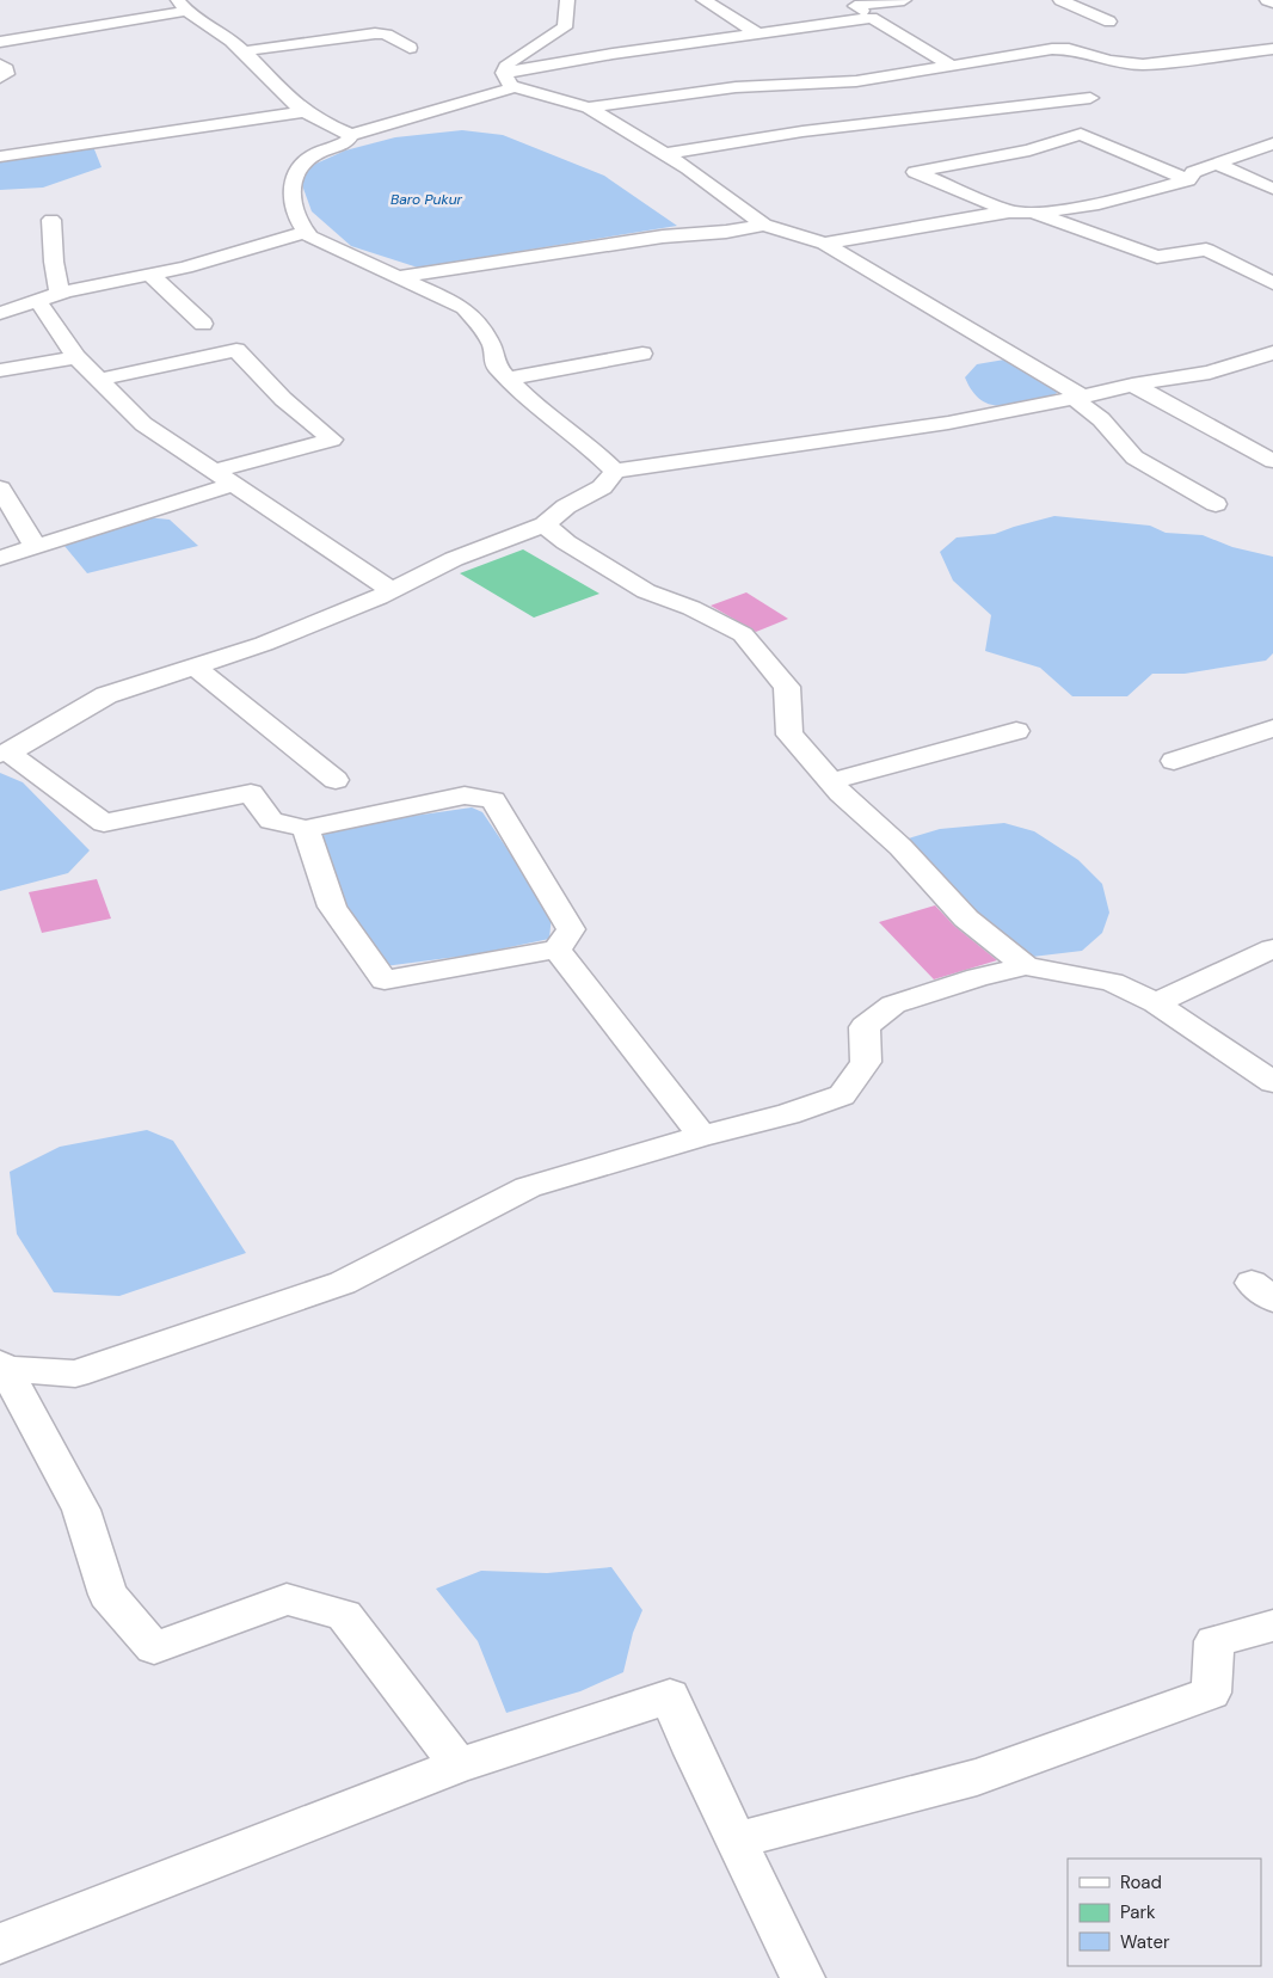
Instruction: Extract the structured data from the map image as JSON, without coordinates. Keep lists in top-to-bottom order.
{
  "water": ["Baro Pukur"],
  "legend": ["Road", "Park", "Water"]
}
